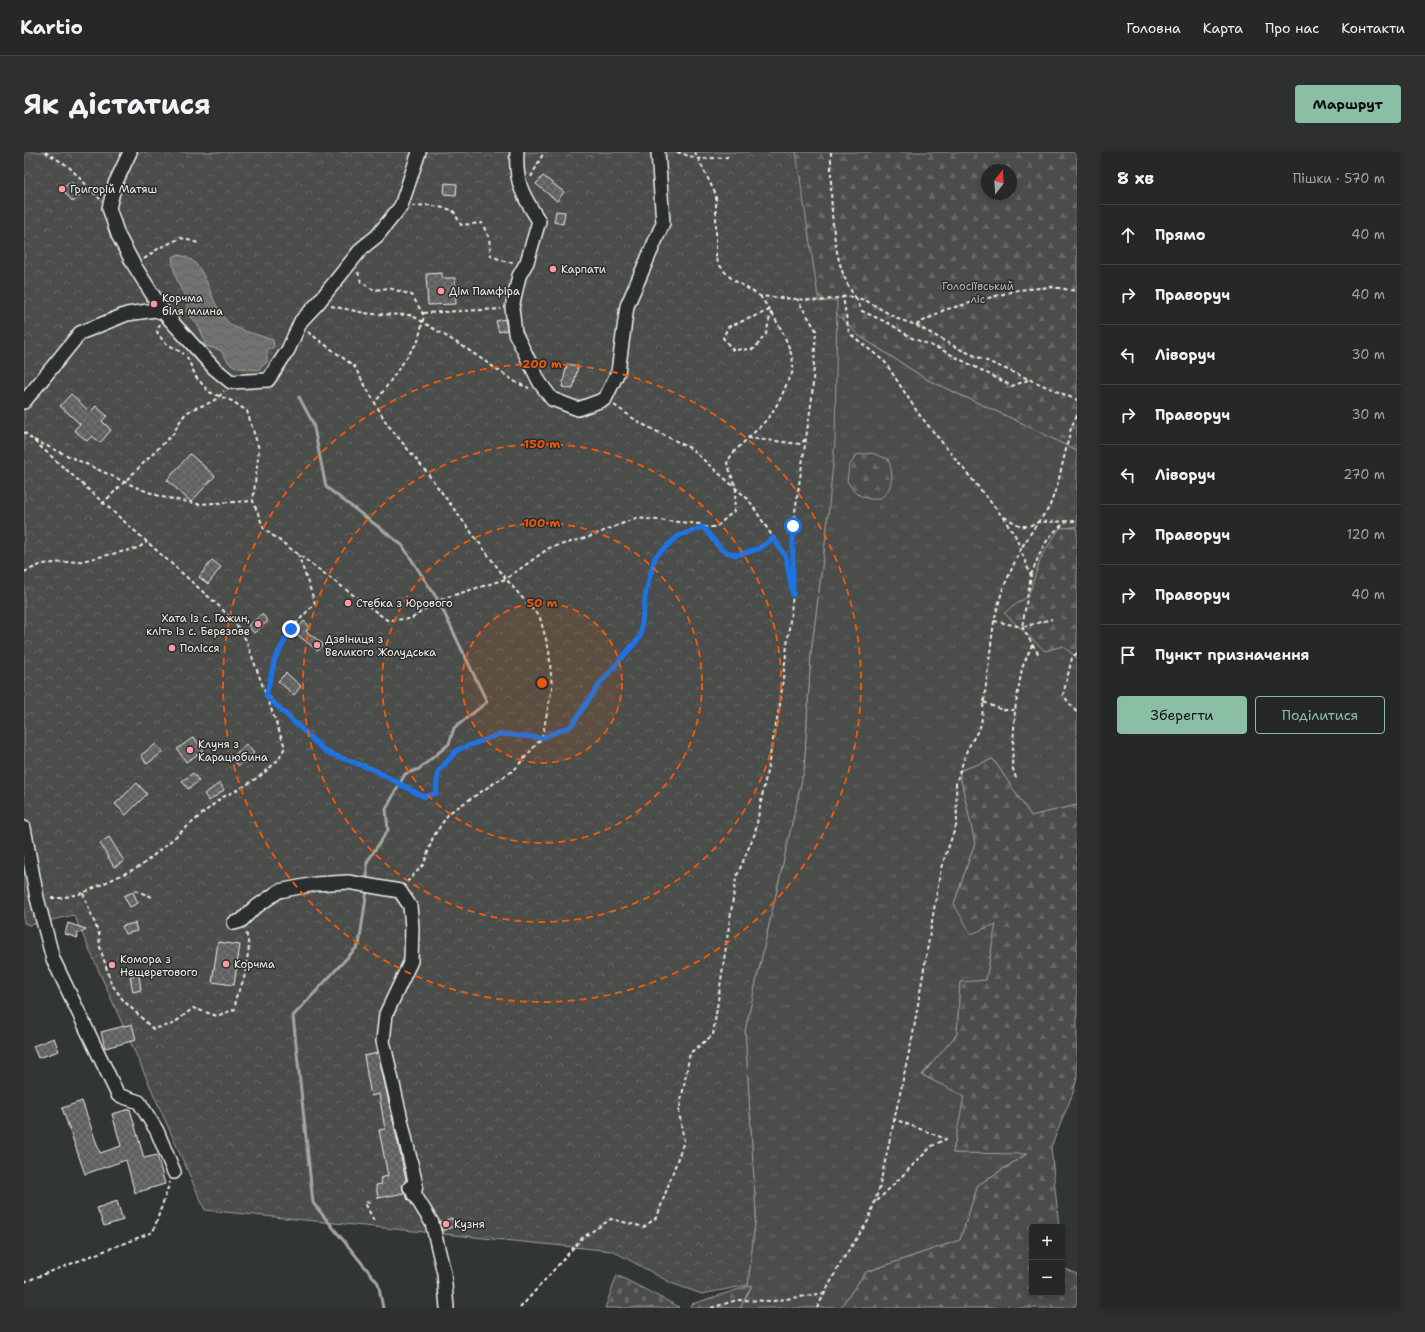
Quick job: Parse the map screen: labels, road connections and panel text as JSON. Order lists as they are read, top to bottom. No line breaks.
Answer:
{"parks":["Голосіївський ліс"],"places":["Григорій Матяш","Карпати","Дім Памфіра","Корчма біля млина","Стебка з Юрового","Хата із с. Гажин, кліть із с. Березове","Дзвіниця з Великого Жолудська","Полісся","Клуня з Карацюбина","Корчма","Комора з Нещеретового","Кузня"],"north":"top","page":{"header":"Kartio","nav":["Головна","Карта","Про нас","Контакти"],"title":"Як дістатися","buttons":["Маршрут",["Зберегти","Поділитися"]],"heading":["8 хв","Пішки · 570 m"],"list":[["Прямо","40 m"],["Праворуч","40 m"],["Ліворуч","30 m"],["Праворуч","30 m"],["Ліворуч","270 m"],["Праворуч","120 m"],["Праворуч","40 m"],"Пункт призначення"],"map_buttons":["+","−"]},"rings":["200 m","150 m","100 m","50 m"]}
